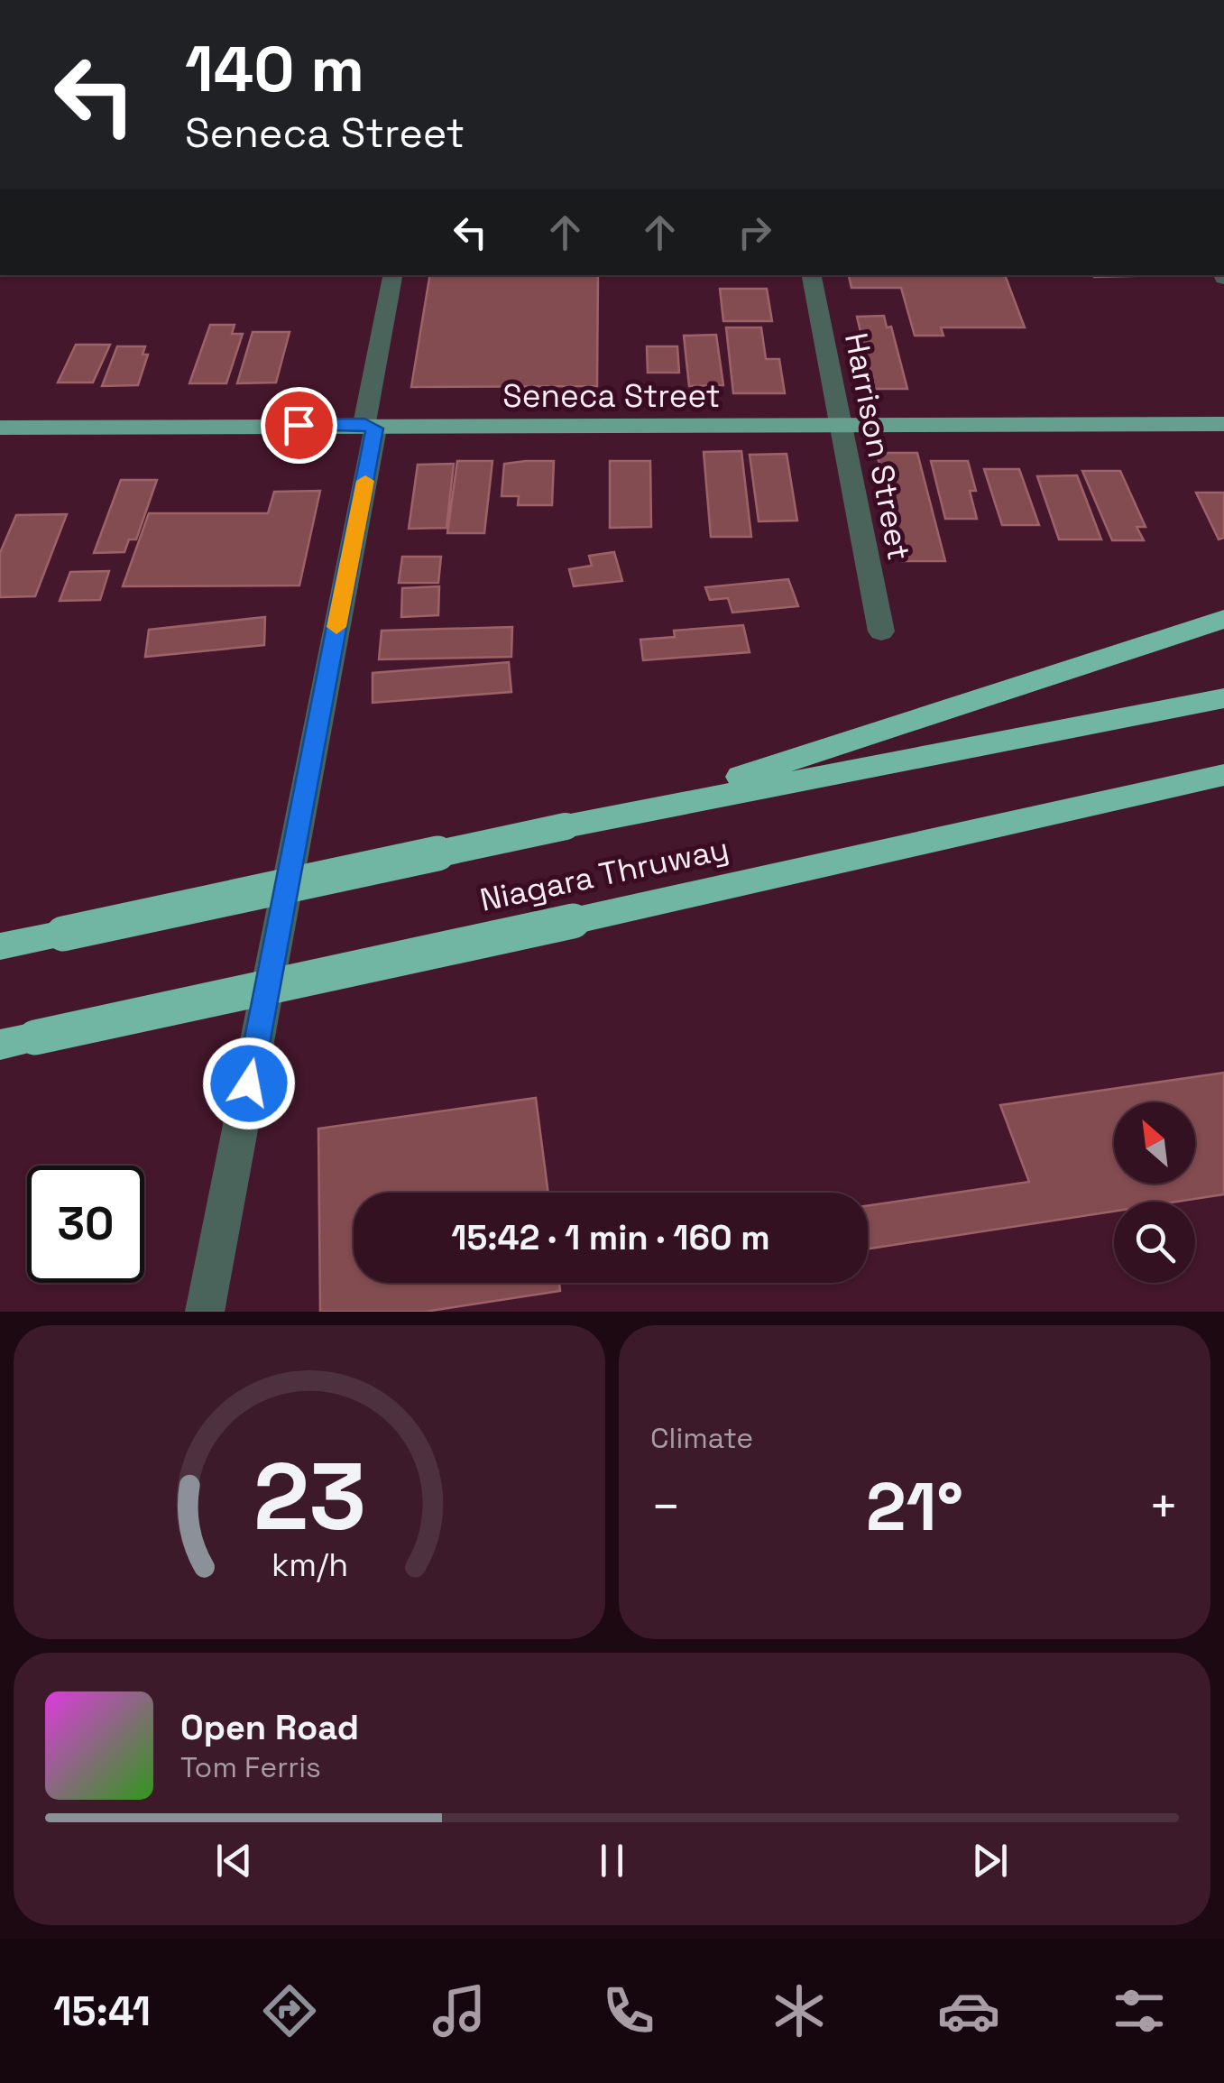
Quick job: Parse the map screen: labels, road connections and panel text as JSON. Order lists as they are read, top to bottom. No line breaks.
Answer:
{"streets":{"highway":["Niagara Thruway"],"main road":["Seneca Street"],"street":["Harrison Street"]},"crossings":[["Seneca Street","Harrison Street"]],"north":"top left","page":{"turn":["140 m","Seneca Street"],"limit":"30","trip":"15:42 · 1 min · 160 m","tile":"Climate","heat":["−","21°","+"],"song":["Open Road","Tom Ferris"],"tabs":"15:41","gauge":["23","km/h"]}}
